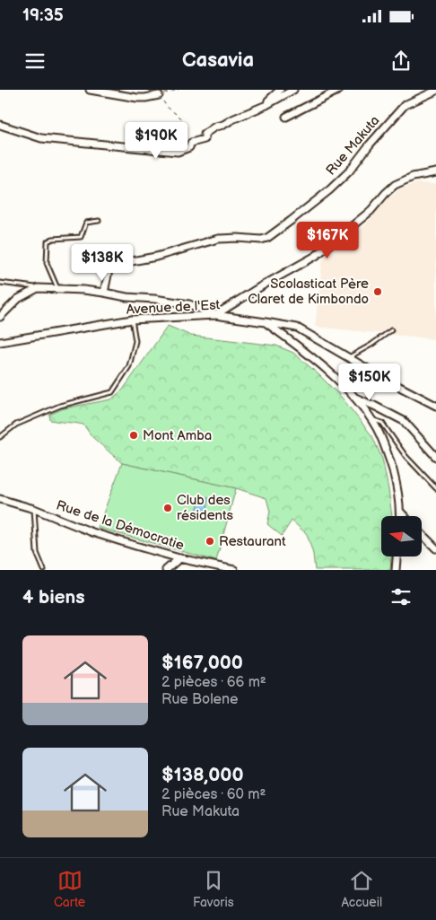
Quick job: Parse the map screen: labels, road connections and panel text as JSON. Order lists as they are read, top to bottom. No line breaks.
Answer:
{"streets":{"street":["Rue Makuta","Avenue de l'Est","Rue de la Démocratie"]},"places":["Scolasticat Père Claret de Kimbondo","Mont Amba","Club des résidents","Restaurant"],"north":"left","page":{"status":"19:35","header":"Casavia","price":["$190K","$167K","$138K","$150K"],"heading":"4 biens","list":[{"name":"$167,000","note":"2 pièces · 66 m² · Rue Bolene"},{"name":"$138,000","note":"2 pièces · 60 m² · Rue Makuta"}],"tabs":["Carte","Favoris","Accueil"]}}
